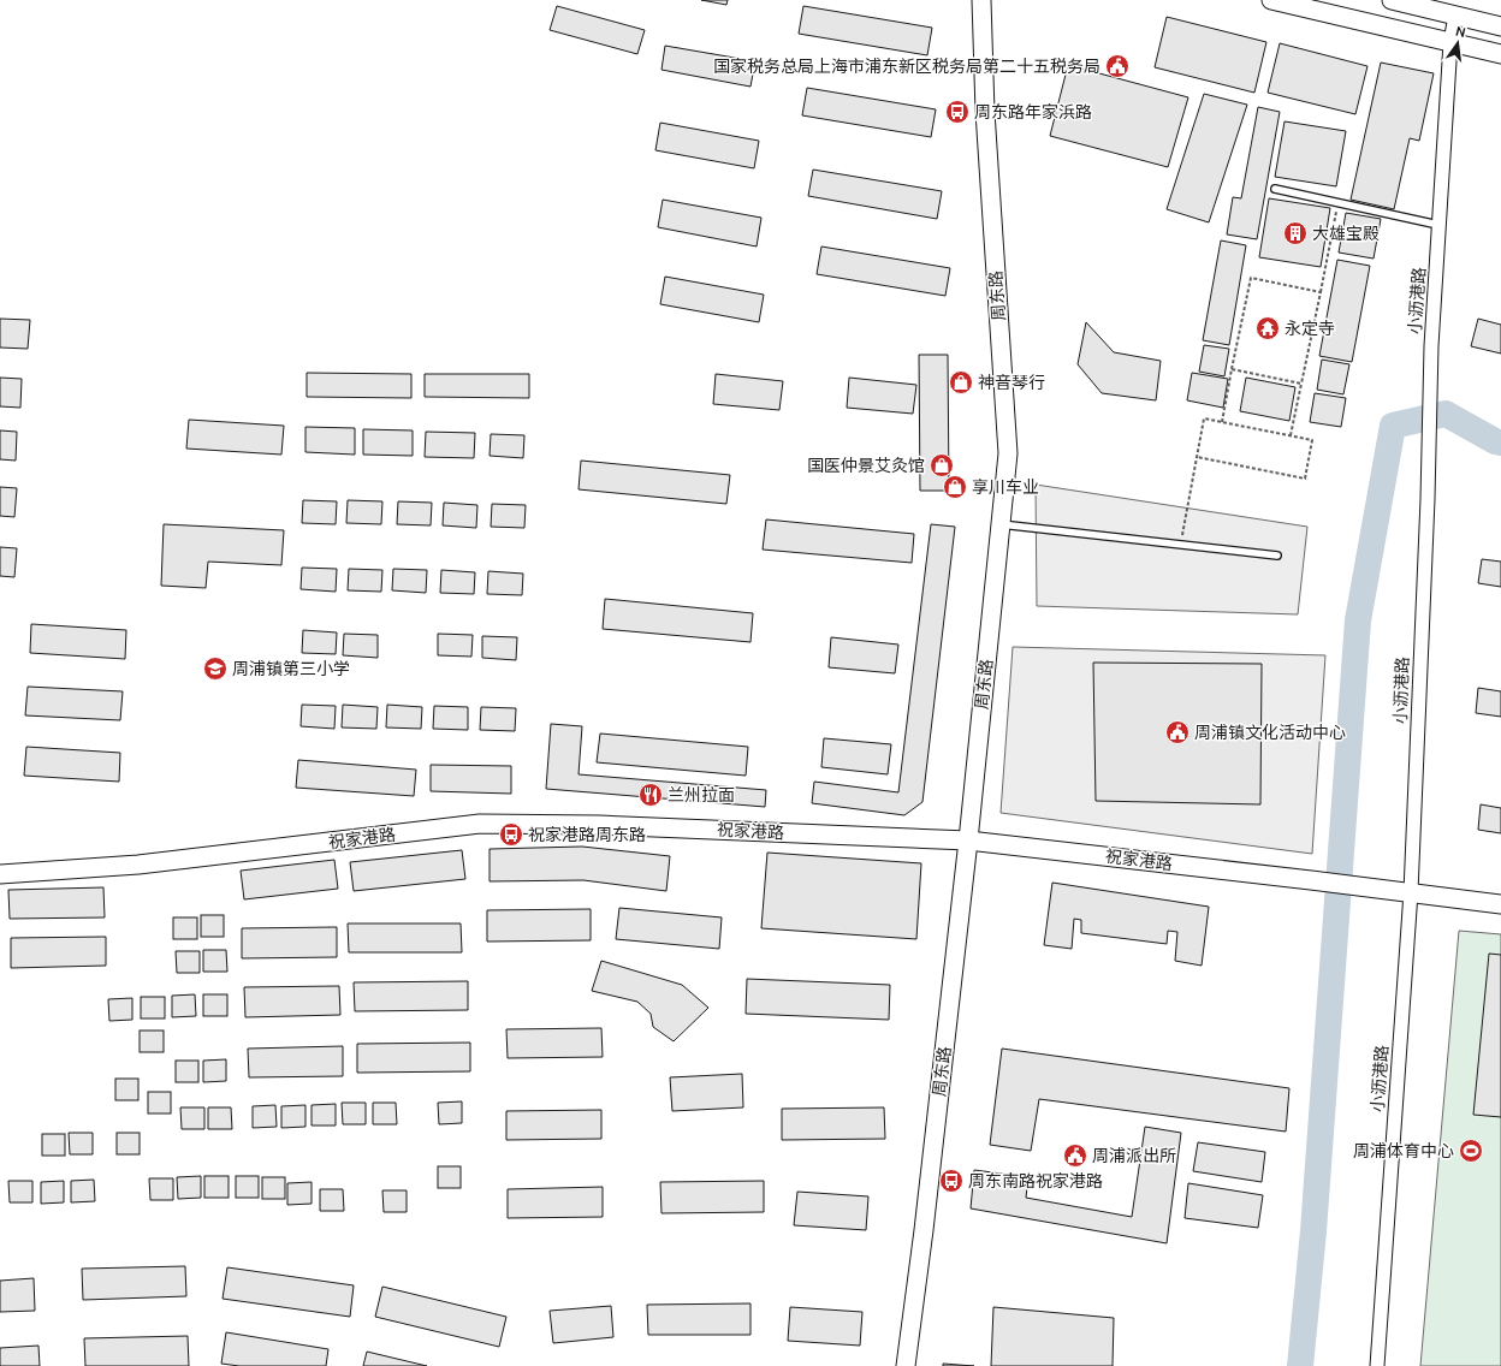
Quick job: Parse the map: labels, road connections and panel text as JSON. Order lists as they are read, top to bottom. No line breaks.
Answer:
{"streets":{"street":["周东路","小沥港路","祝家港路"]},"crossings":[["周东路","祝家港路"],["小沥港路","祝家港路"]],"places":{"public building":["国家税务总局上海市浦东新区税务局第二十五税务局","周浦镇文化活动中心","周浦派出所"],"bus stop":["周东路年家浜路","祝家港路周东路","周东南路祝家港路"],"building":["大雄宝殿"],"temple":["永定寺"],"shop":["神音琴行","国医仲景艾灸馆","享川车业"],"school or university":["周浦镇第三小学"],"restaurant":["兰州拉面"],"sports":["周浦体育中心"]},"north":"top"}
